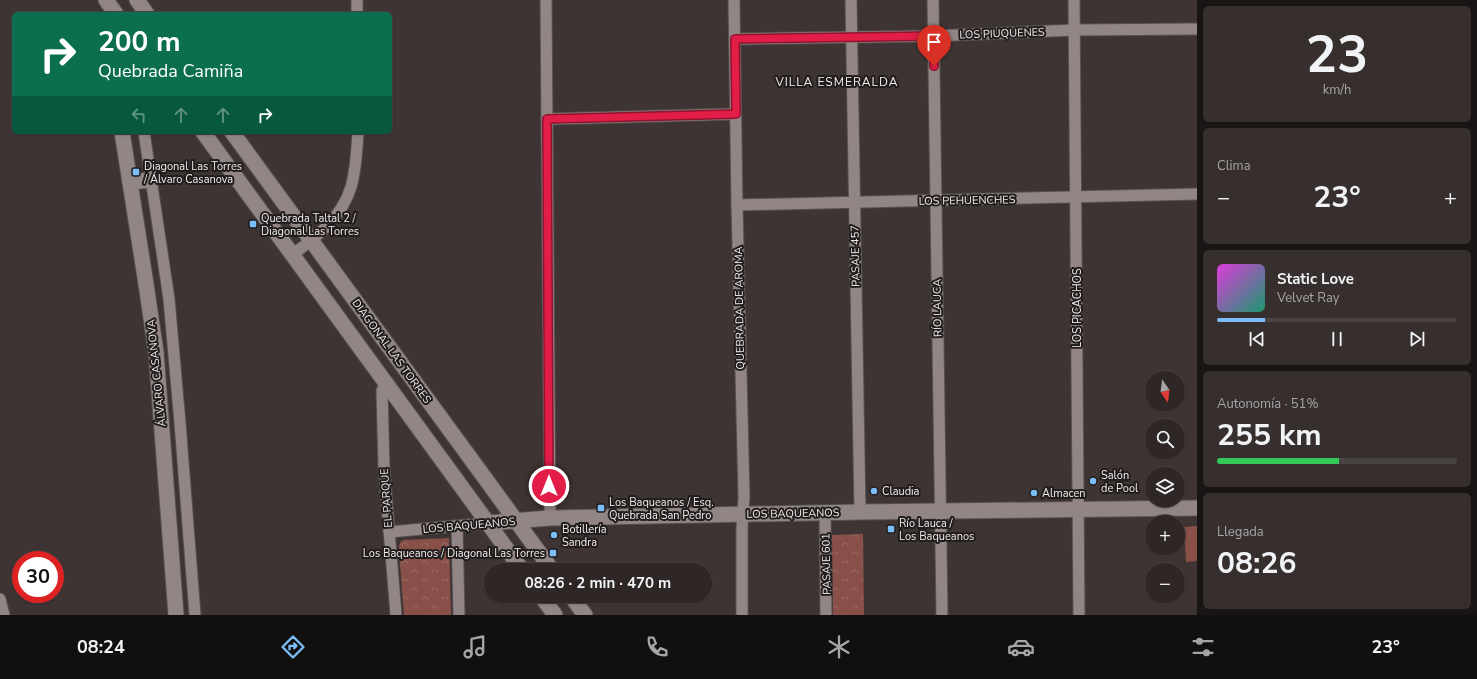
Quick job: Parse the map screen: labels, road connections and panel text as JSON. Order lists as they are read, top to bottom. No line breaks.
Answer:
{"streets":{"main road":["DIAGONAL LAS TORRES","ÁLVARO CASANOVA","LOS BAQUEANOS"],"street":["LOS PIUQUENES","LOS PEHUENCHES","PASAJE 457","QUEBRADA DE AROMA","RÍO LAUCA","LOS PICACHOS","EL PARQUE","PASAJE 601"]},"crossings":[["LOS PIUQUENES","PASAJE 457"],["LOS PIUQUENES","QUEBRADA DE AROMA"],["LOS PIUQUENES","RÍO LAUCA"],["LOS PIUQUENES","LOS PICACHOS"],["LOS PEHUENCHES","PASAJE 457"],["LOS PEHUENCHES","QUEBRADA DE AROMA"],["LOS PEHUENCHES","RÍO LAUCA"],["LOS PEHUENCHES","LOS PICACHOS"],["PASAJE 457","LOS BAQUEANOS"],["QUEBRADA DE AROMA","LOS BAQUEANOS"],["RÍO LAUCA","LOS BAQUEANOS"],["LOS PICACHOS","LOS BAQUEANOS"],["DIAGONAL LAS TORRES","EL PARQUE"],["DIAGONAL LAS TORRES","LOS BAQUEANOS"],["EL PARQUE","LOS BAQUEANOS"],["LOS BAQUEANOS","PASAJE 601"]],"districts":["VILLA ESMERALDA"],"places":{"transit":["Diagonal Las Torres / Álvaro Casanova","Quebrada Taltal 2 / Diagonal Las Torres","Los Baqueanos / Esq. Quebrada San Pedro","Río Lauca / Los Baqueanos","Los Baqueanos / Diagonal Las Torres"],"other":["Salón de Pool","Claudia","Almacen","Botillería Sandra"]},"north":"bottom","page":{"tile":[["23","km/h"],"Clima",["Autonomía · 51%","255 km"],["Llegada","08:26"]],"turn":["200 m","Quebrada Camiña"],"heat":["−","23°","+"],"song":["Static Love","Velvet Ray"],"map_buttons":["+","−"],"limit":"30","trip":"08:26 · 2 min · 470 m","tabs":["08:24","23°"]}}
